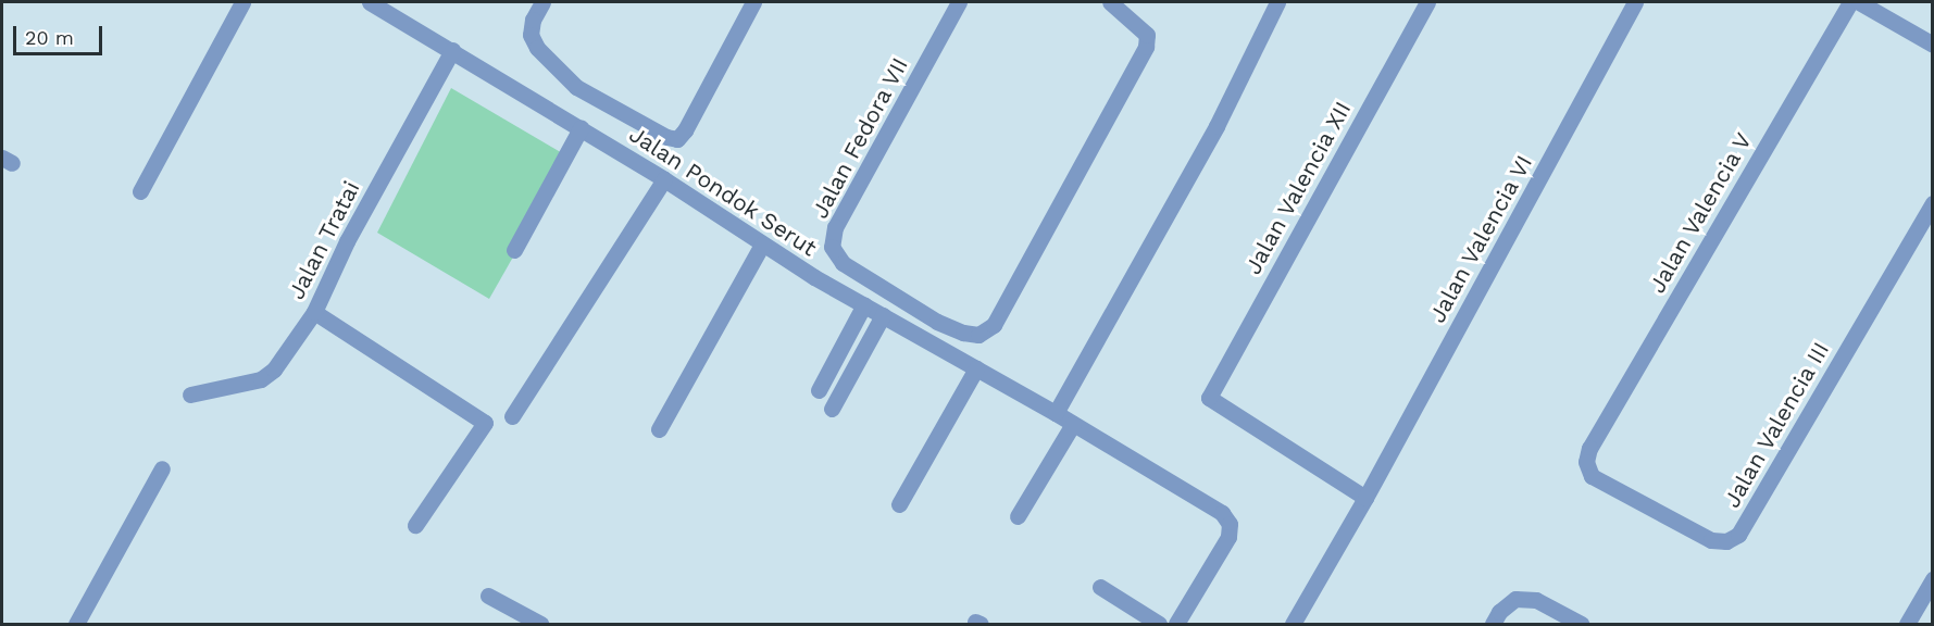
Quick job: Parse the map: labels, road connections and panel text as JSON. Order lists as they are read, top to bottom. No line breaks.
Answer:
{"streets":{"street":["Jalan Fedora VII","Jalan Valencia XII","Jalan Pondok Serut","Jalan Valencia V","Jalan Valencia VI","Jalan Tratai","Jalan Valencia III"]},"crossings":[["Jalan Valencia XII","Jalan Valencia VI"],["Jalan Pondok Serut","Jalan Tratai"],["Jalan Valencia V","Jalan Valencia III"]],"scale_bar":"20 m"}
